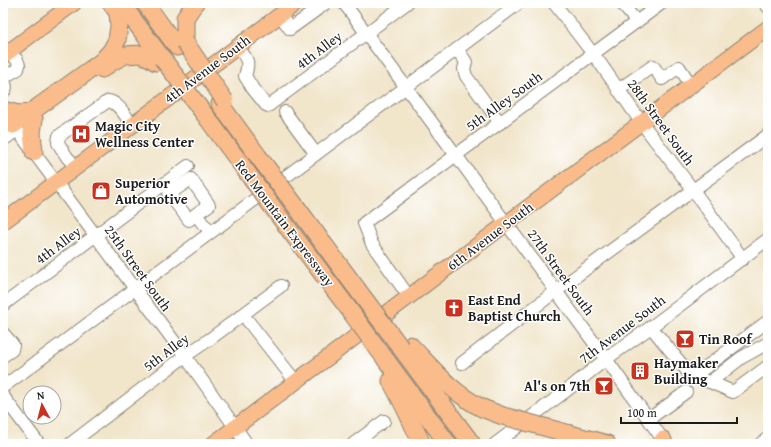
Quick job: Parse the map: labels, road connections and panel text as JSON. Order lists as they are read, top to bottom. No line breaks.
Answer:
{"streets":{"highway":["Red Mountain Expressway"],"main road":["4th Avenue South","6th Avenue South"],"street":["4th Alley","5th Alley South","28th Street South","25th Street South","27th Street South","7th Avenue South","5th Alley"]},"crossings":[["4th Alley","4th Avenue South"],["4th Alley","25th Street South"],["4th Alley","27th Street South"],["4th Avenue South","25th Street South"],["5th Alley South","28th Street South"],["5th Alley South","6th Avenue South"],["5th Alley South","27th Street South"],["28th Street South","6th Avenue South"],["28th Street South","7th Avenue South"],["6th Avenue South","25th Street South"],["6th Avenue South","27th Street South"],["25th Street South","5th Alley"],["27th Street South","7th Avenue South"]],"places":{"hospital":["Magic City Wellness Center"],"shop":["Superior Automotive"],"church":["East End Baptist Church"],"bar":["Tin Roof","Al's on 7th"],"building":["Haymaker Building"]},"scale_bar":"100 m","north":"top"}
